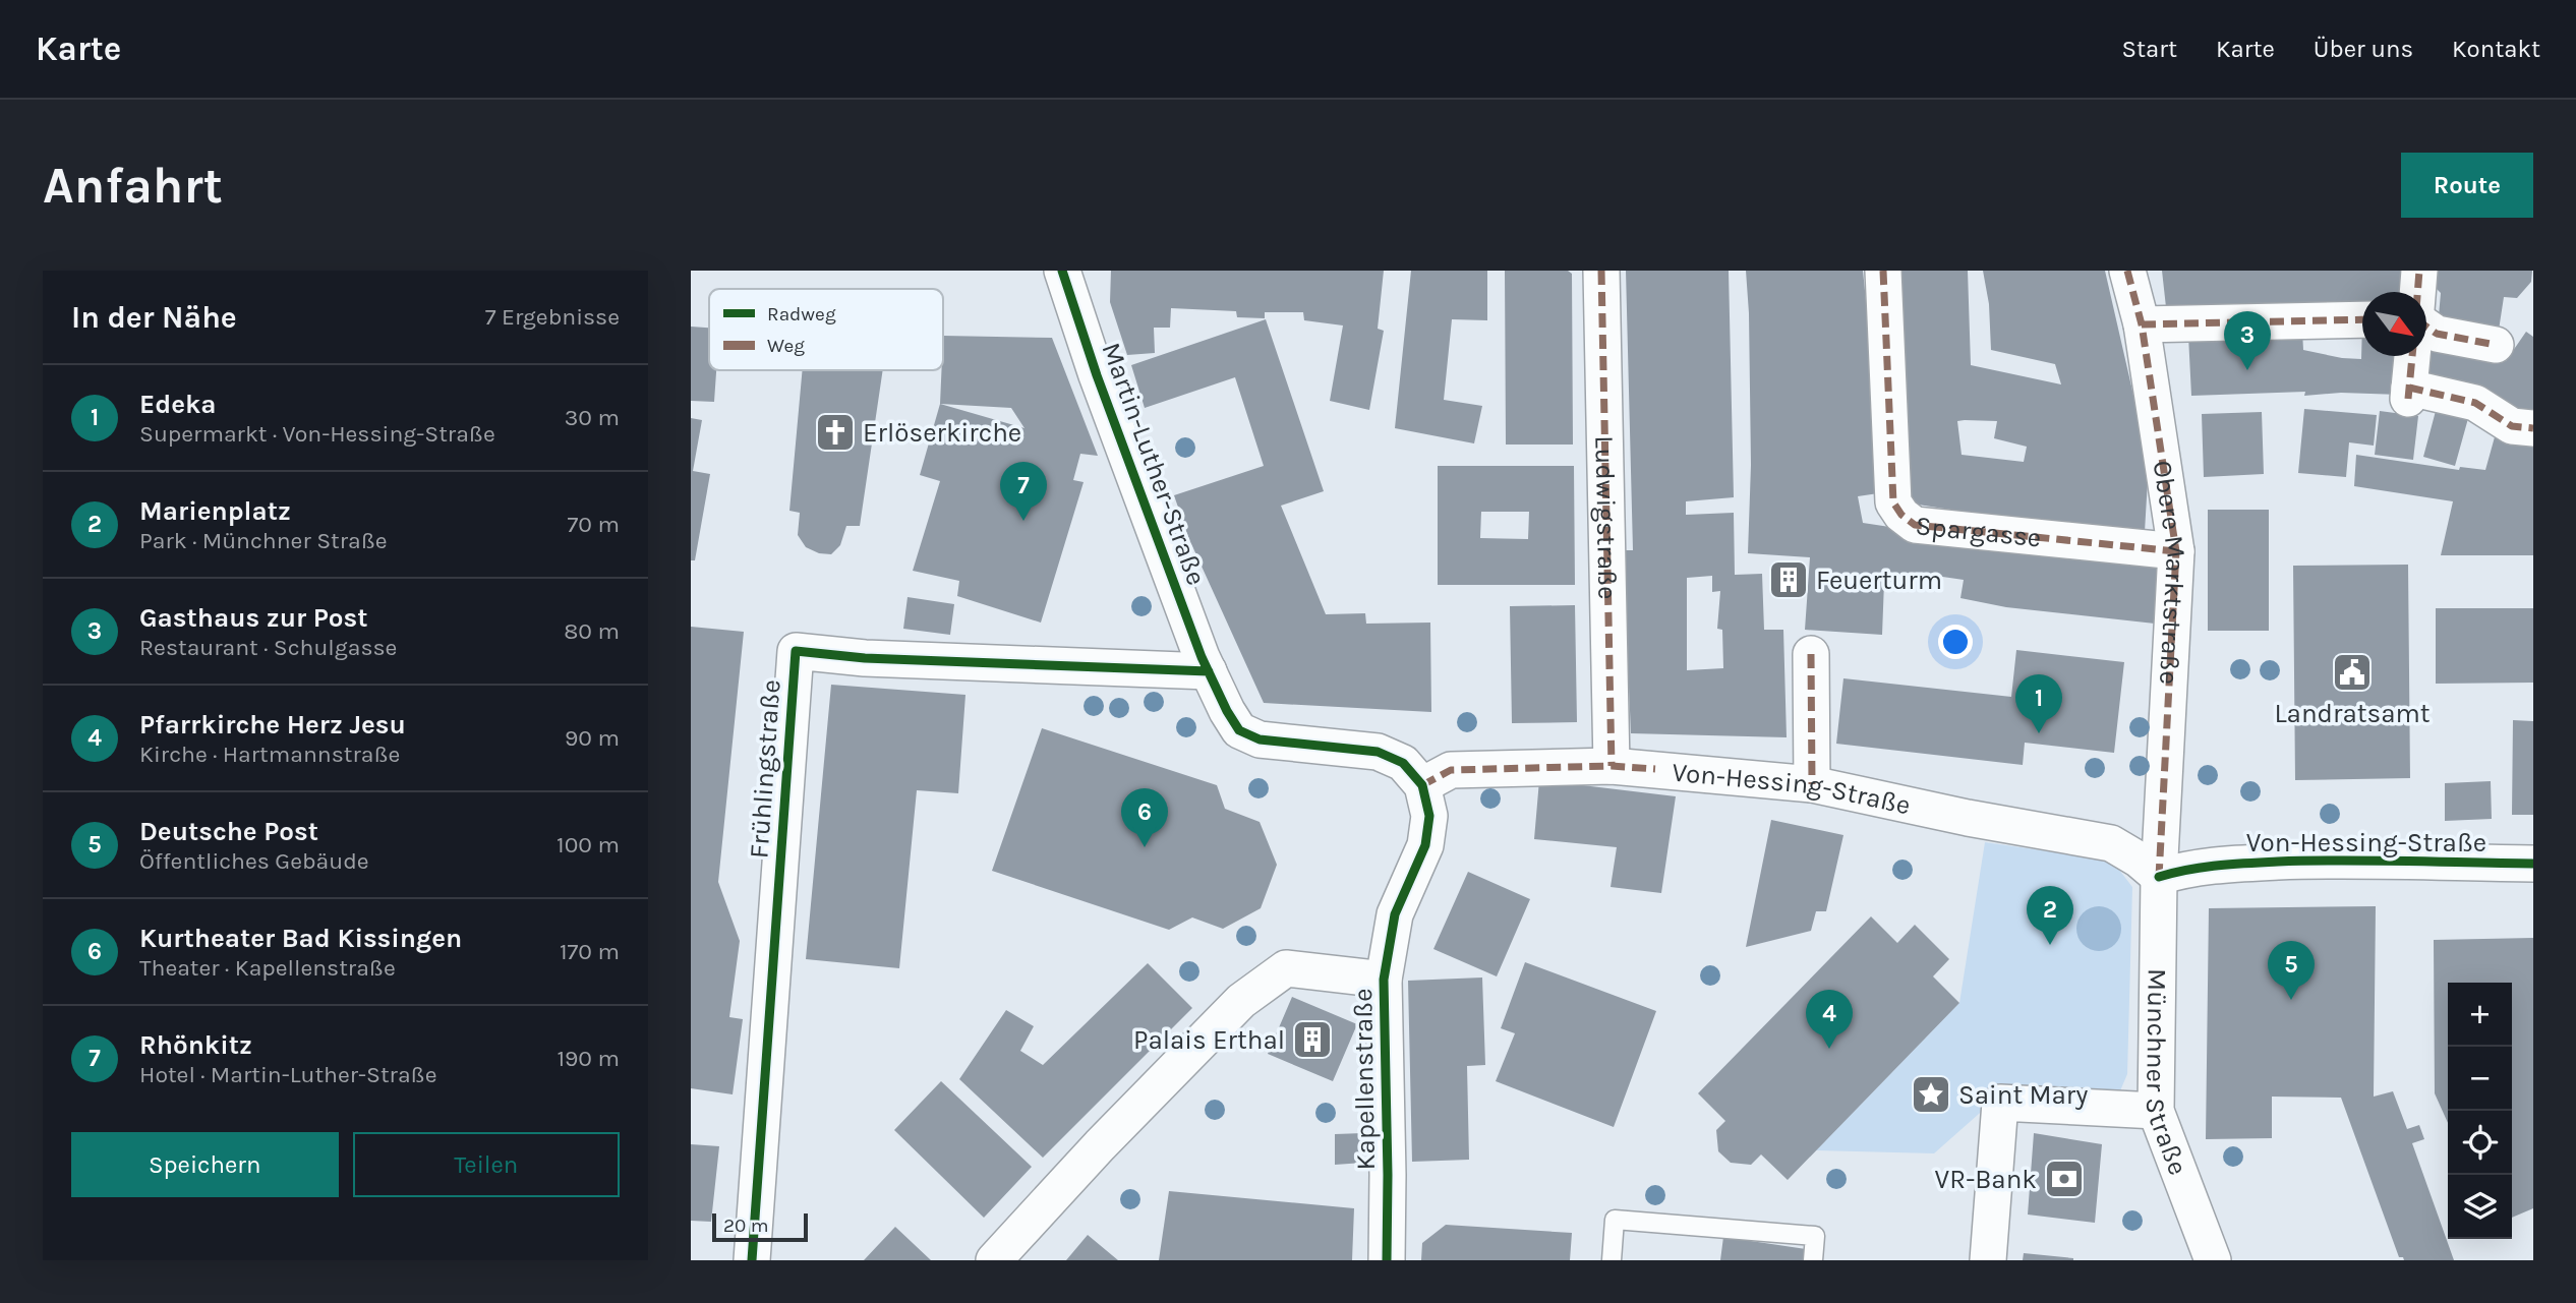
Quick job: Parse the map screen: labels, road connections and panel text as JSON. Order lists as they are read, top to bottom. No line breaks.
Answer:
{"streets":{"street":["Martin-Luther-Straße","Ludwigstraße","Spargasse","Obere Marktstraße","Frühlingstraße","Von-Hessing-Straße","Münchner Straße","Kapellenstraße"]},"crossings":[["Martin-Luther-Straße","Frühlingstraße"],["Ludwigstraße","Von-Hessing-Straße"],["Spargasse","Obere Marktstraße"],["Obere Marktstraße","Von-Hessing-Straße"],["Obere Marktstraße","Münchner Straße"],["Von-Hessing-Straße","Münchner Straße"],["Von-Hessing-Straße","Kapellenstraße"]],"places":{"church":["Erlöserkirche"],"building":["Feuerturm","Palais Erthal"],"public building":["Landratsamt"],"place":["Saint Mary"],"bank":["VR-Bank"]},"legend":["Radweg","Weg"],"scale_bar":"20 m","north":"bottom right","page":{"header":"Karte","nav":["Start","Karte","Über uns","Kontakt"],"buttons":["Route",["Speichern","Teilen"]],"title":"Anfahrt","heading":["In der Nähe","7 Ergebnisse"],"pins":["3","7","1","6","2","5","4"],"list":[{"mark":"1","name":"Edeka","note":"Supermarkt · Von-Hessing-Straße","value":"30 m"},{"mark":"2","name":"Marienplatz","note":"Park · Münchner Straße","value":"70 m"},{"mark":"3","name":"Gasthaus zur Post","note":"Restaurant · Schulgasse","value":"80 m"},{"mark":"4","name":"Pfarrkirche Herz Jesu","note":"Kirche · Hartmannstraße","value":"90 m"},{"mark":"5","name":"Deutsche Post","note":"Öffentliches Gebäude","value":"100 m"},{"mark":"6","name":"Kurtheater Bad Kissingen","note":"Theater · Kapellenstraße","value":"170 m"},{"mark":"7","name":"Rhönkitz","note":"Hotel · Martin-Luther-Straße","value":"190 m"}],"map_buttons":["+","−"],"scale":"20 m"}}
